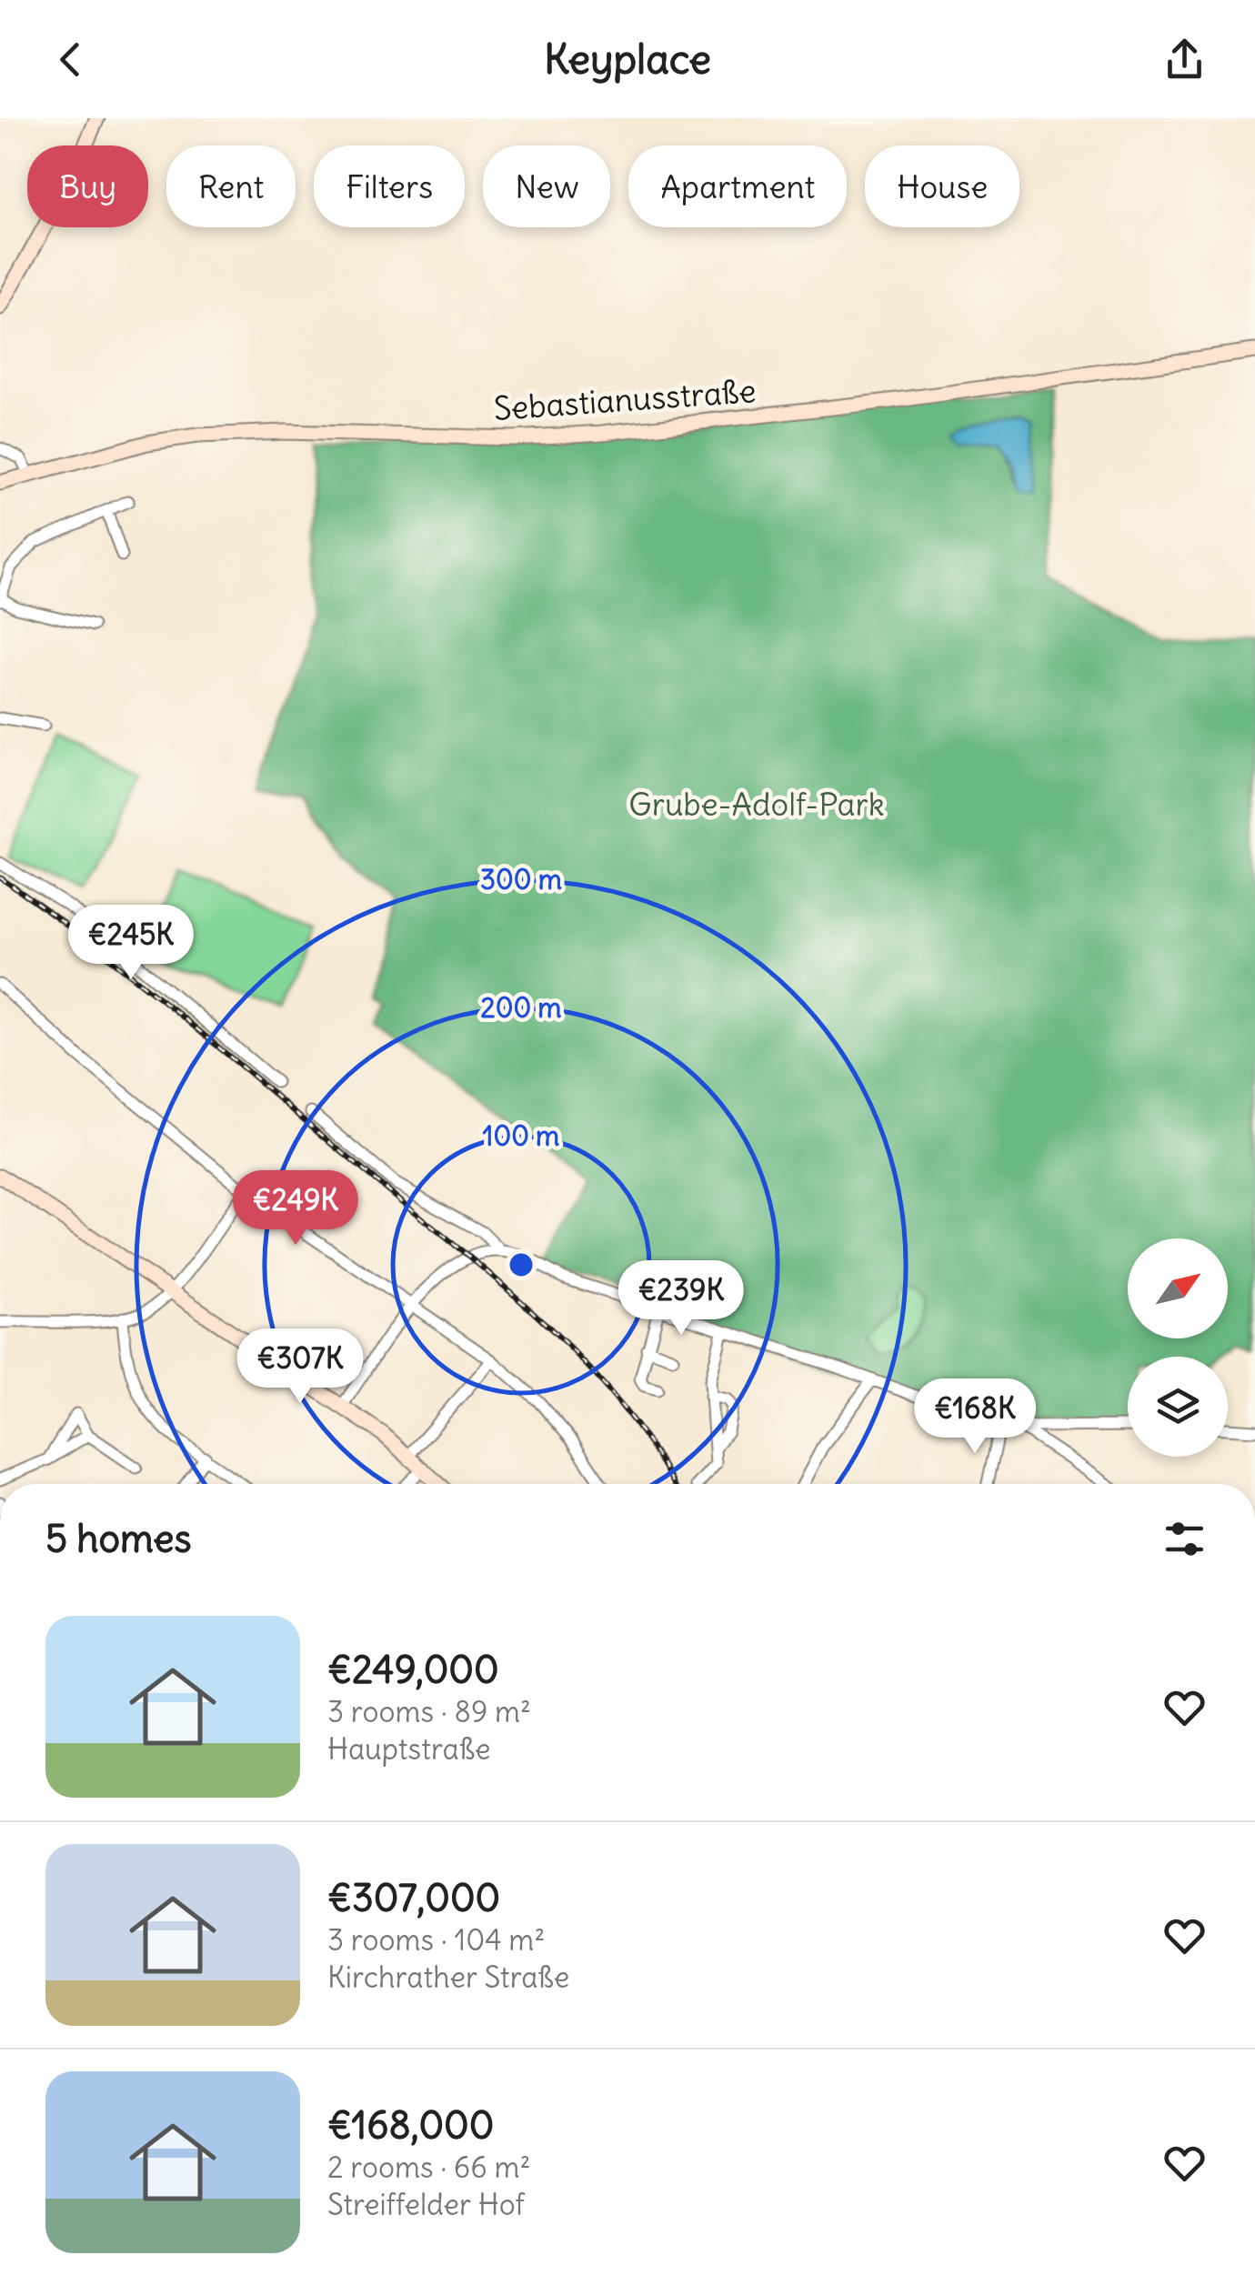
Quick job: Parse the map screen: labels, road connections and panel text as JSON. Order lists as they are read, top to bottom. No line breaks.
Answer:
{"streets":{"street":["Sebastianusstraße"]},"parks":["Grube-Adolf-Park"],"north":"top right","page":{"header":"Keyplace","chip":["Buy","Rent","Filters","New","Apartment","House"],"price":["€245K","€249K","€239K","€307K","€168K"],"heading":"5 homes","list":[{"name":"€249,000","note":"3 rooms · 89 m² · Hauptstraße"},{"name":"€307,000","note":"3 rooms · 104 m² · Kirchrather Straße"},{"name":"€168,000","note":"2 rooms · 66 m² · Streiffelder Hof"}]},"rings":["300 m","200 m","100 m"]}
